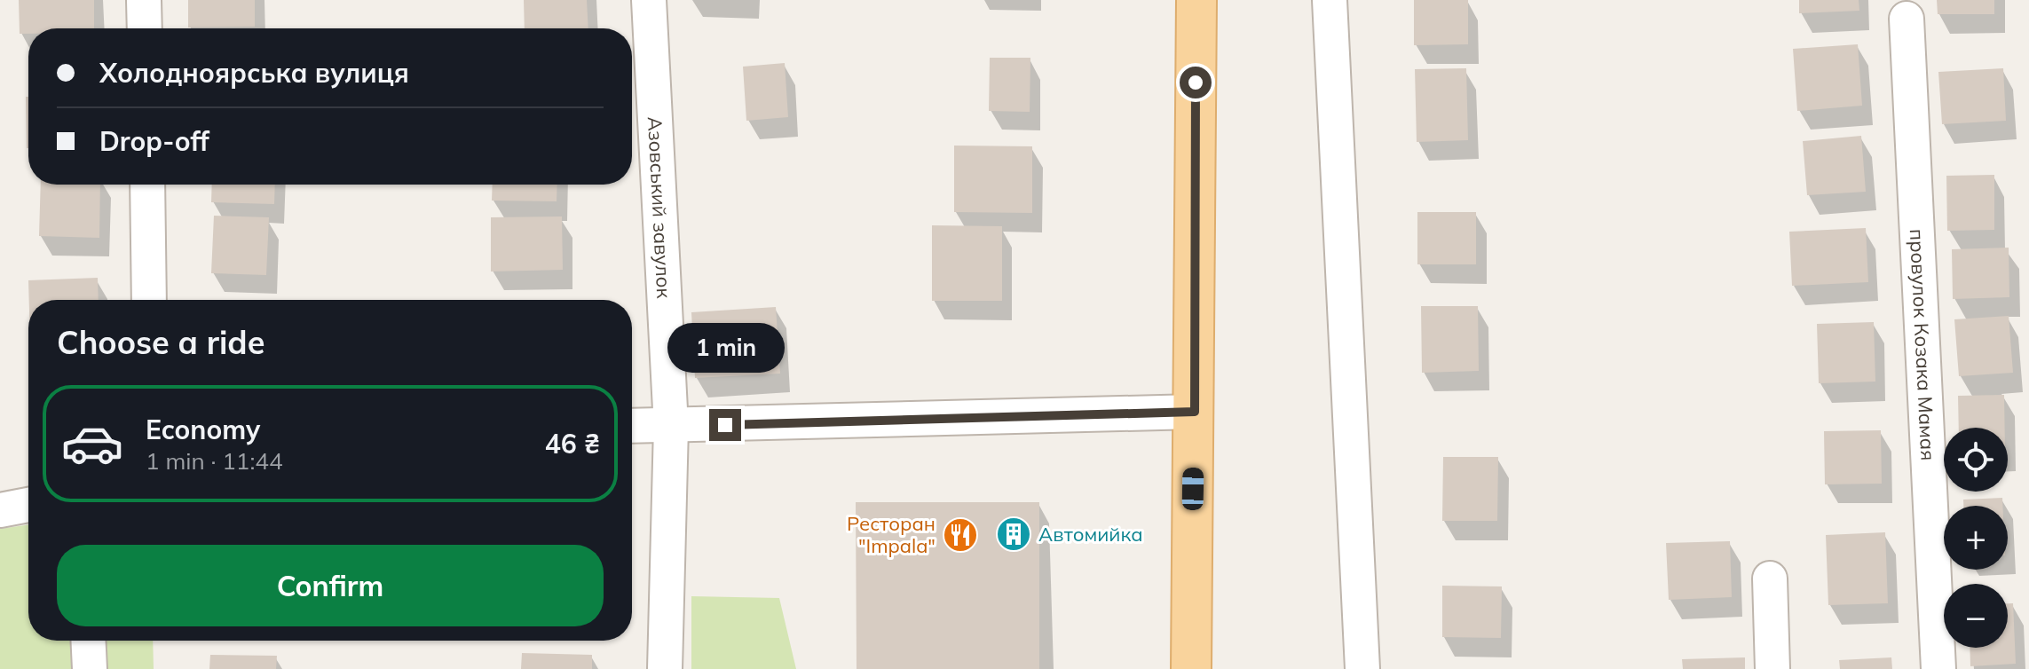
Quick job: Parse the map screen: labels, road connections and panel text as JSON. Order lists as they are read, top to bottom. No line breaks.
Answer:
{"streets":{"street":["Азовський завулок","провулок Козака Мамая"]},"places":{"building":["Автомийка"],"restaurant":["Ресторан \"Impala\""]},"page":{"banner":["Холодноярська вулиця","Drop-off"],"heading":"Choose a ride","bubble":"1 min","list":[{"name":"Economy","note":"1 min · 11:44","value":"46 ₴"}],"map_buttons":["+","−"],"buttons":"Confirm"}}
